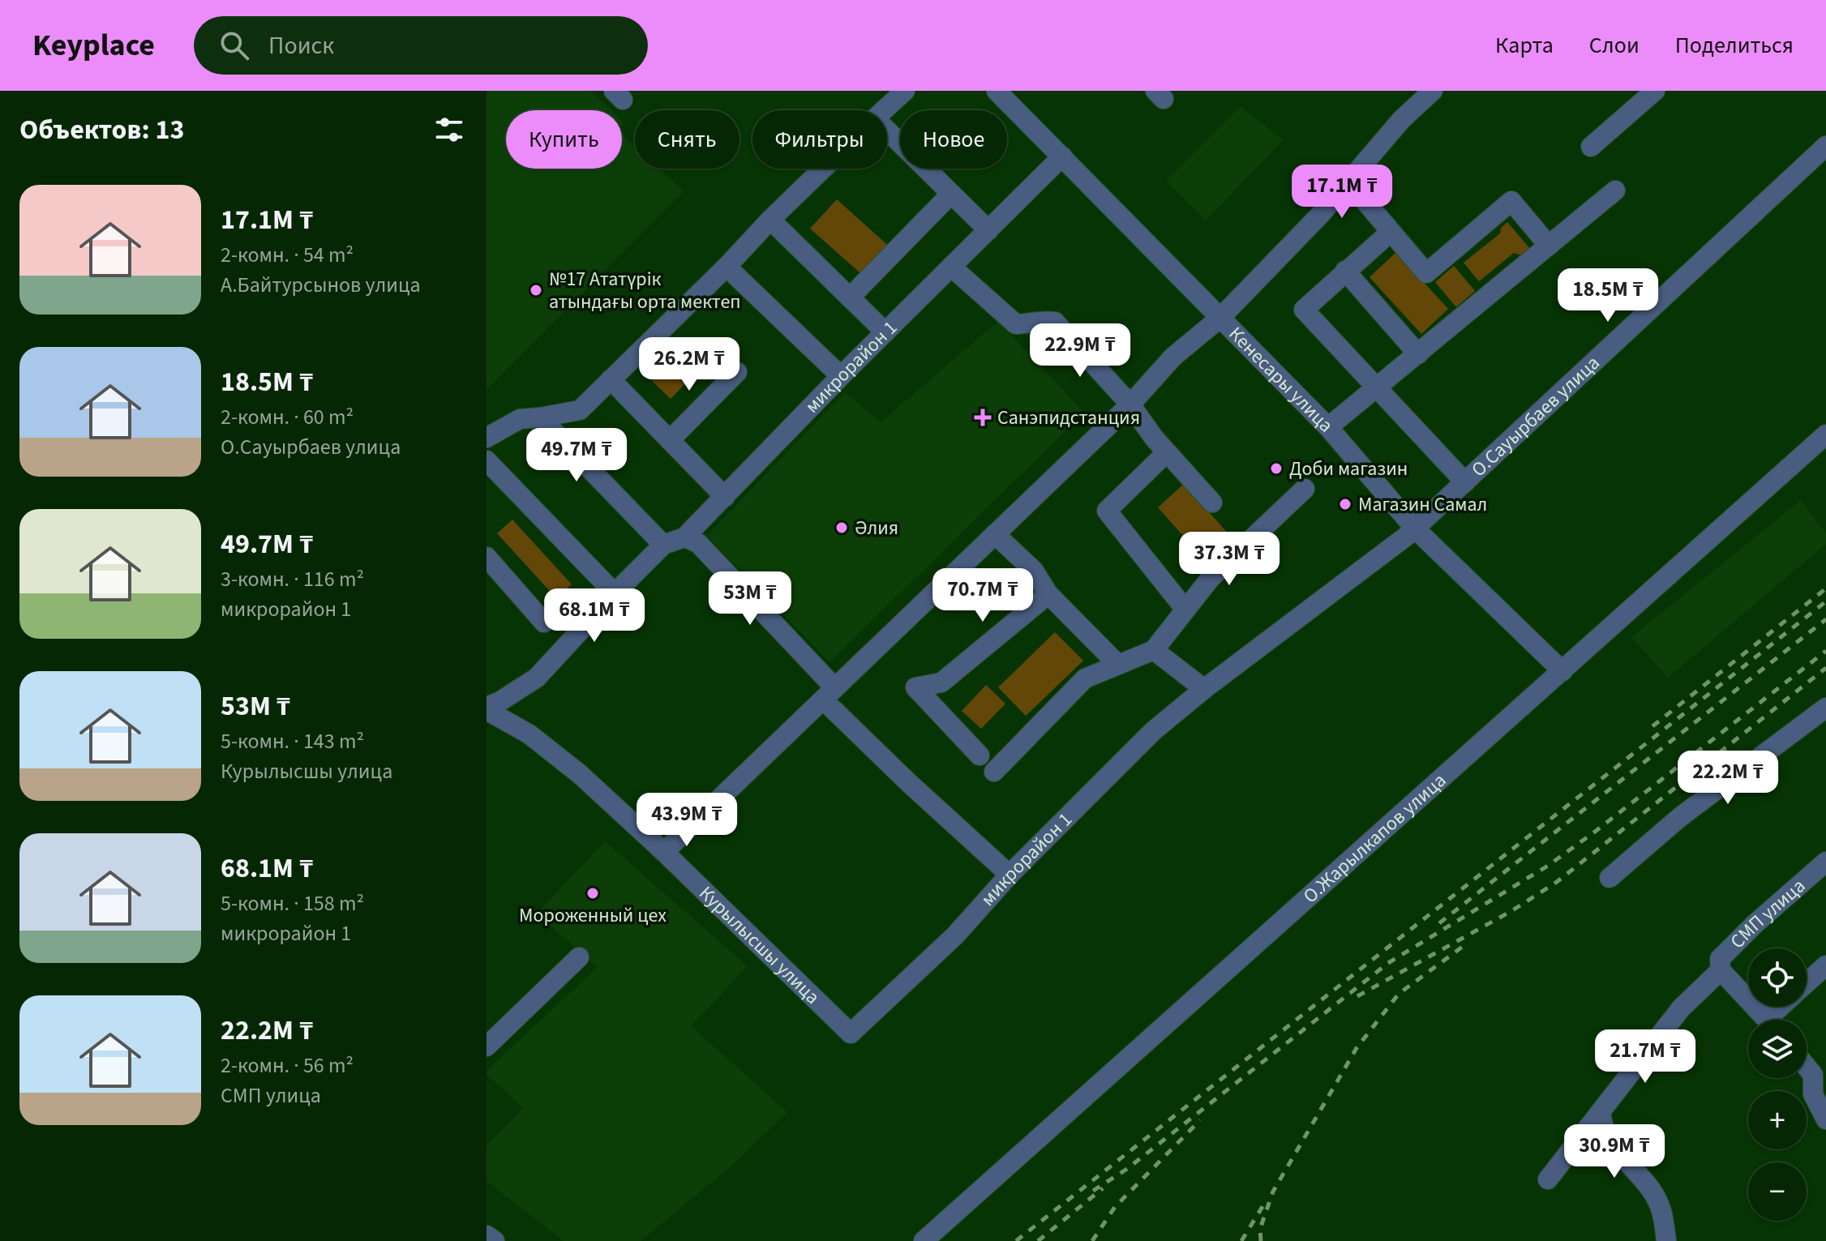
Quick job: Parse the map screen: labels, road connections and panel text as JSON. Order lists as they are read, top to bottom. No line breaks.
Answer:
{"streets":{"street":["микрорайон 1","Кенесары улица","О.Сауырбаев улица","О.Жарылкапов улица","СМП улица","Курылысшы улица"]},"crossings":[["микрорайон 1","Кенесары улица"],["микрорайон 1","О.Сауырбаев улица"],["микрорайон 1","Курылысшы улица"],["Кенесары улица","О.Сауырбаев улица"],["Кенесары улица","О.Жарылкапов улица"]],"places":{"other":["№17 Ататүрік атындағы орта мектеп","Доби магазин","Магазин Самал","Әлия","Мороженный цех"],"health":["Санэпидстанция"]},"page":{"header":"Keyplace","search":"Поиск","nav":["Карта","Слои","Поделиться"],"heading":"Объектов: 13","chip":["Купить","Снять","Фильтры","Новое"],"price":["17.1M ₸","18.5M ₸","22.9M ₸","26.2M ₸","49.7M ₸","37.3M ₸","70.7M ₸","53M ₸","68.1M ₸","22.2M ₸","43.9M ₸","21.7M ₸","30.9M ₸"],"list":[{"name":"17.1M ₸","note":"2-комн. · 54 m² · А.Байтурсынов улица"},{"name":"18.5M ₸","note":"2-комн. · 60 m² · О.Сауырбаев улица"},{"name":"49.7M ₸","note":"3-комн. · 116 m² · микрорайон 1"},{"name":"53M ₸","note":"5-комн. · 143 m² · Курылысшы улица"},{"name":"68.1M ₸","note":"5-комн. · 158 m² · микрорайон 1"},{"name":"22.2M ₸","note":"2-комн. · 56 m² · СМП улица"}],"map_buttons":["+","−"]}}
